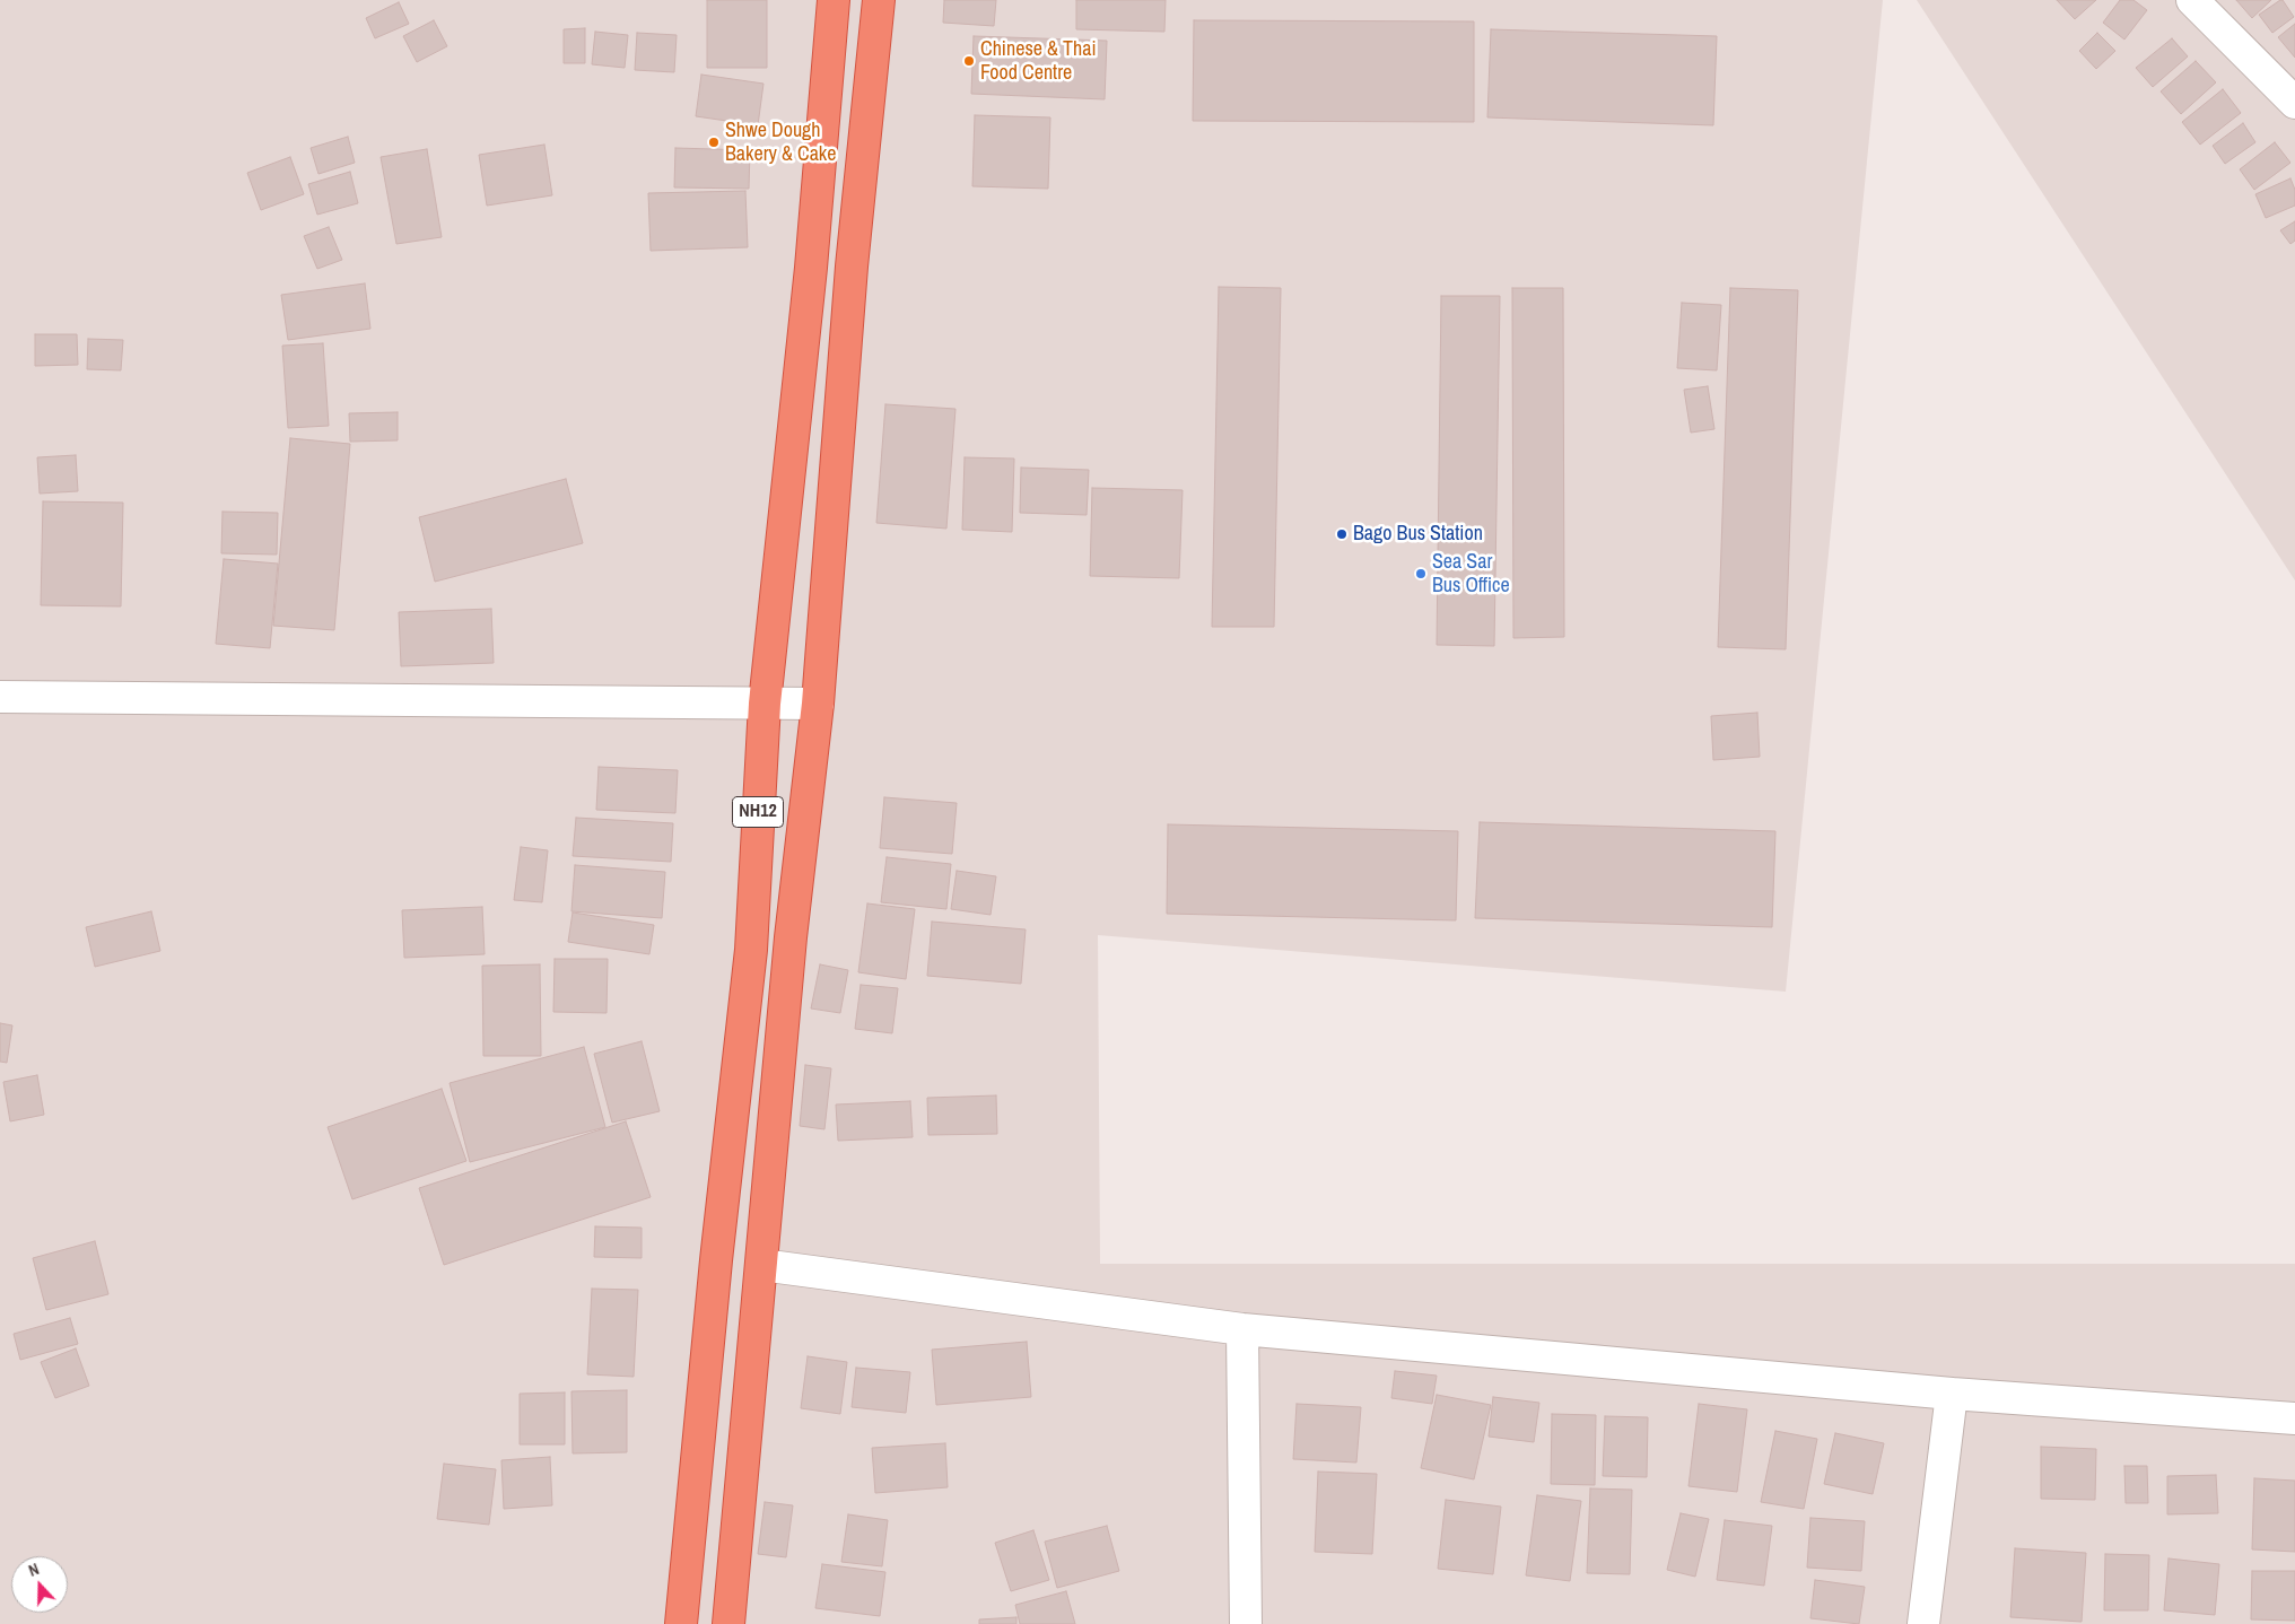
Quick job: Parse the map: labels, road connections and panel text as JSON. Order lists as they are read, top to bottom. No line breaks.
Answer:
{"streets":{"highway":["NH12"]},"places":["Chinese & Thai Food Centre","Shwe Dough Bakery & Cake","Bago Bus Station","Sea Sar Bus Office"],"north":"top"}
